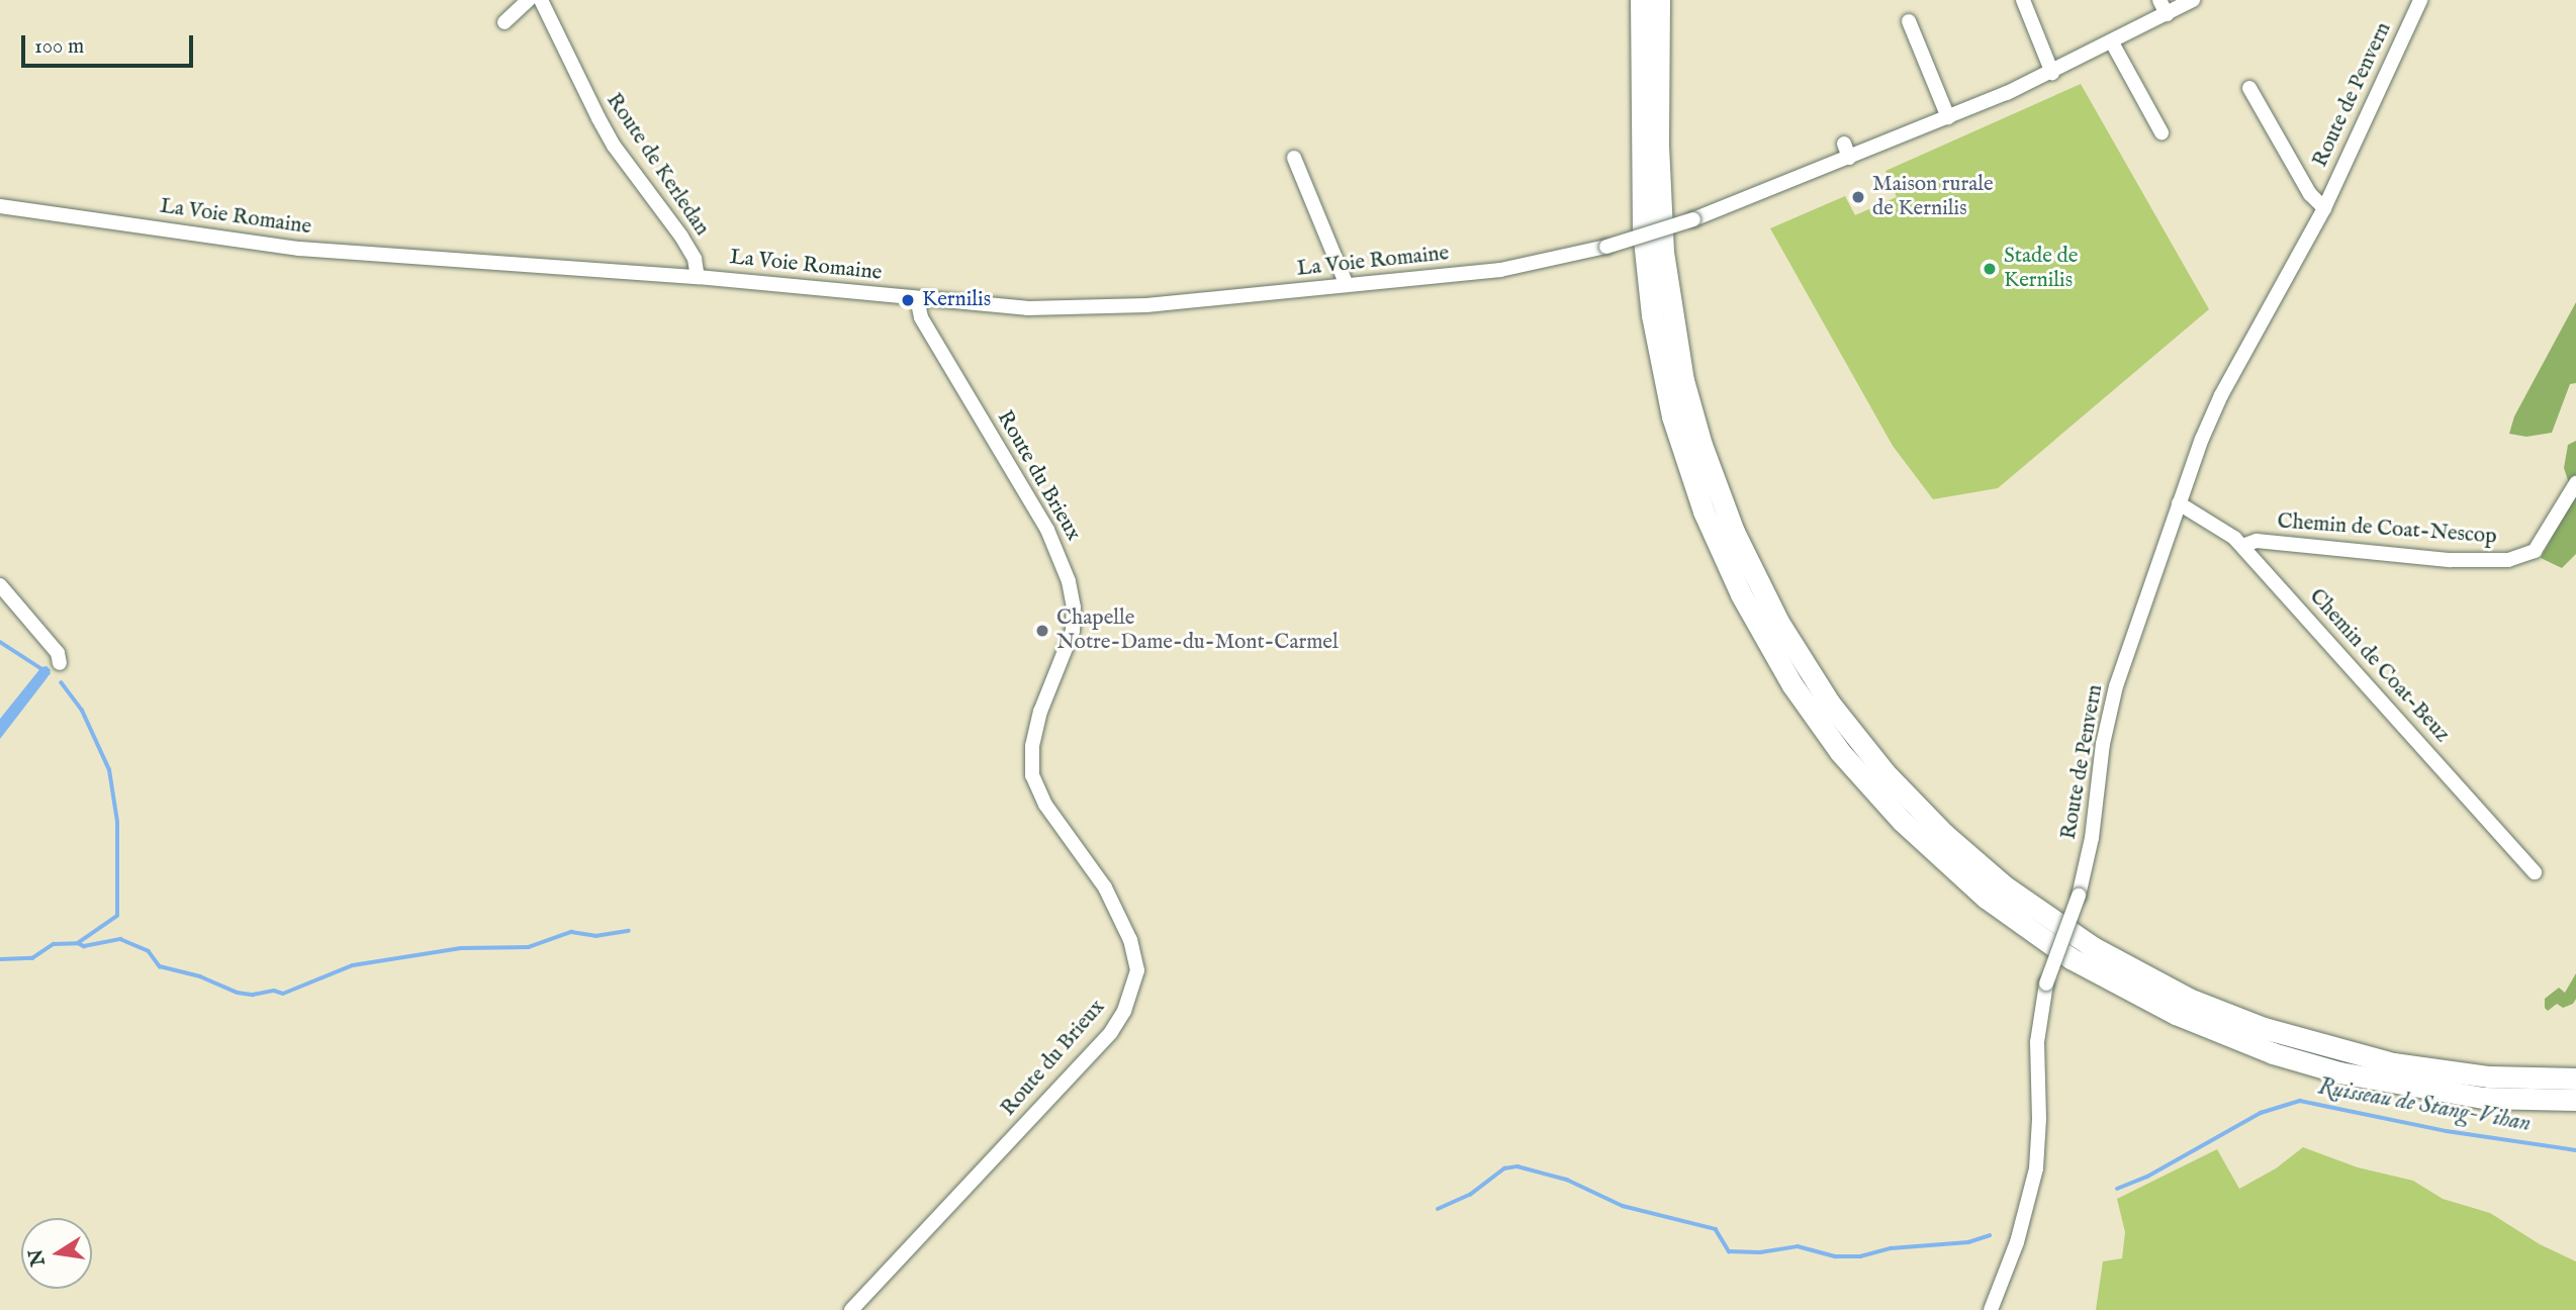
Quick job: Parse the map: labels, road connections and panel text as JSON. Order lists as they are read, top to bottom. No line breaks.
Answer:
{"streets":{"street":["Route de Penvern","Route de Kerledan","La Voie Romaine","Route du Brieux","Chemin de Coat-Nescop","Chemin de Coat-Beuz"]},"crossings":[["Route de Penvern","Chemin de Coat-Beuz"],["Route de Kerledan","La Voie Romaine"],["La Voie Romaine","Route du Brieux"],["Chemin de Coat-Nescop","Chemin de Coat-Beuz"]],"water":["Ruisseau de Stang-Vihan"],"places":["Maison rurale de Kernilis","Stade de Kernilis","Kernilis","Chapelle Notre-Dame-du-Mont-Carmel"],"scale_bar":"100 m","north":"left"}
